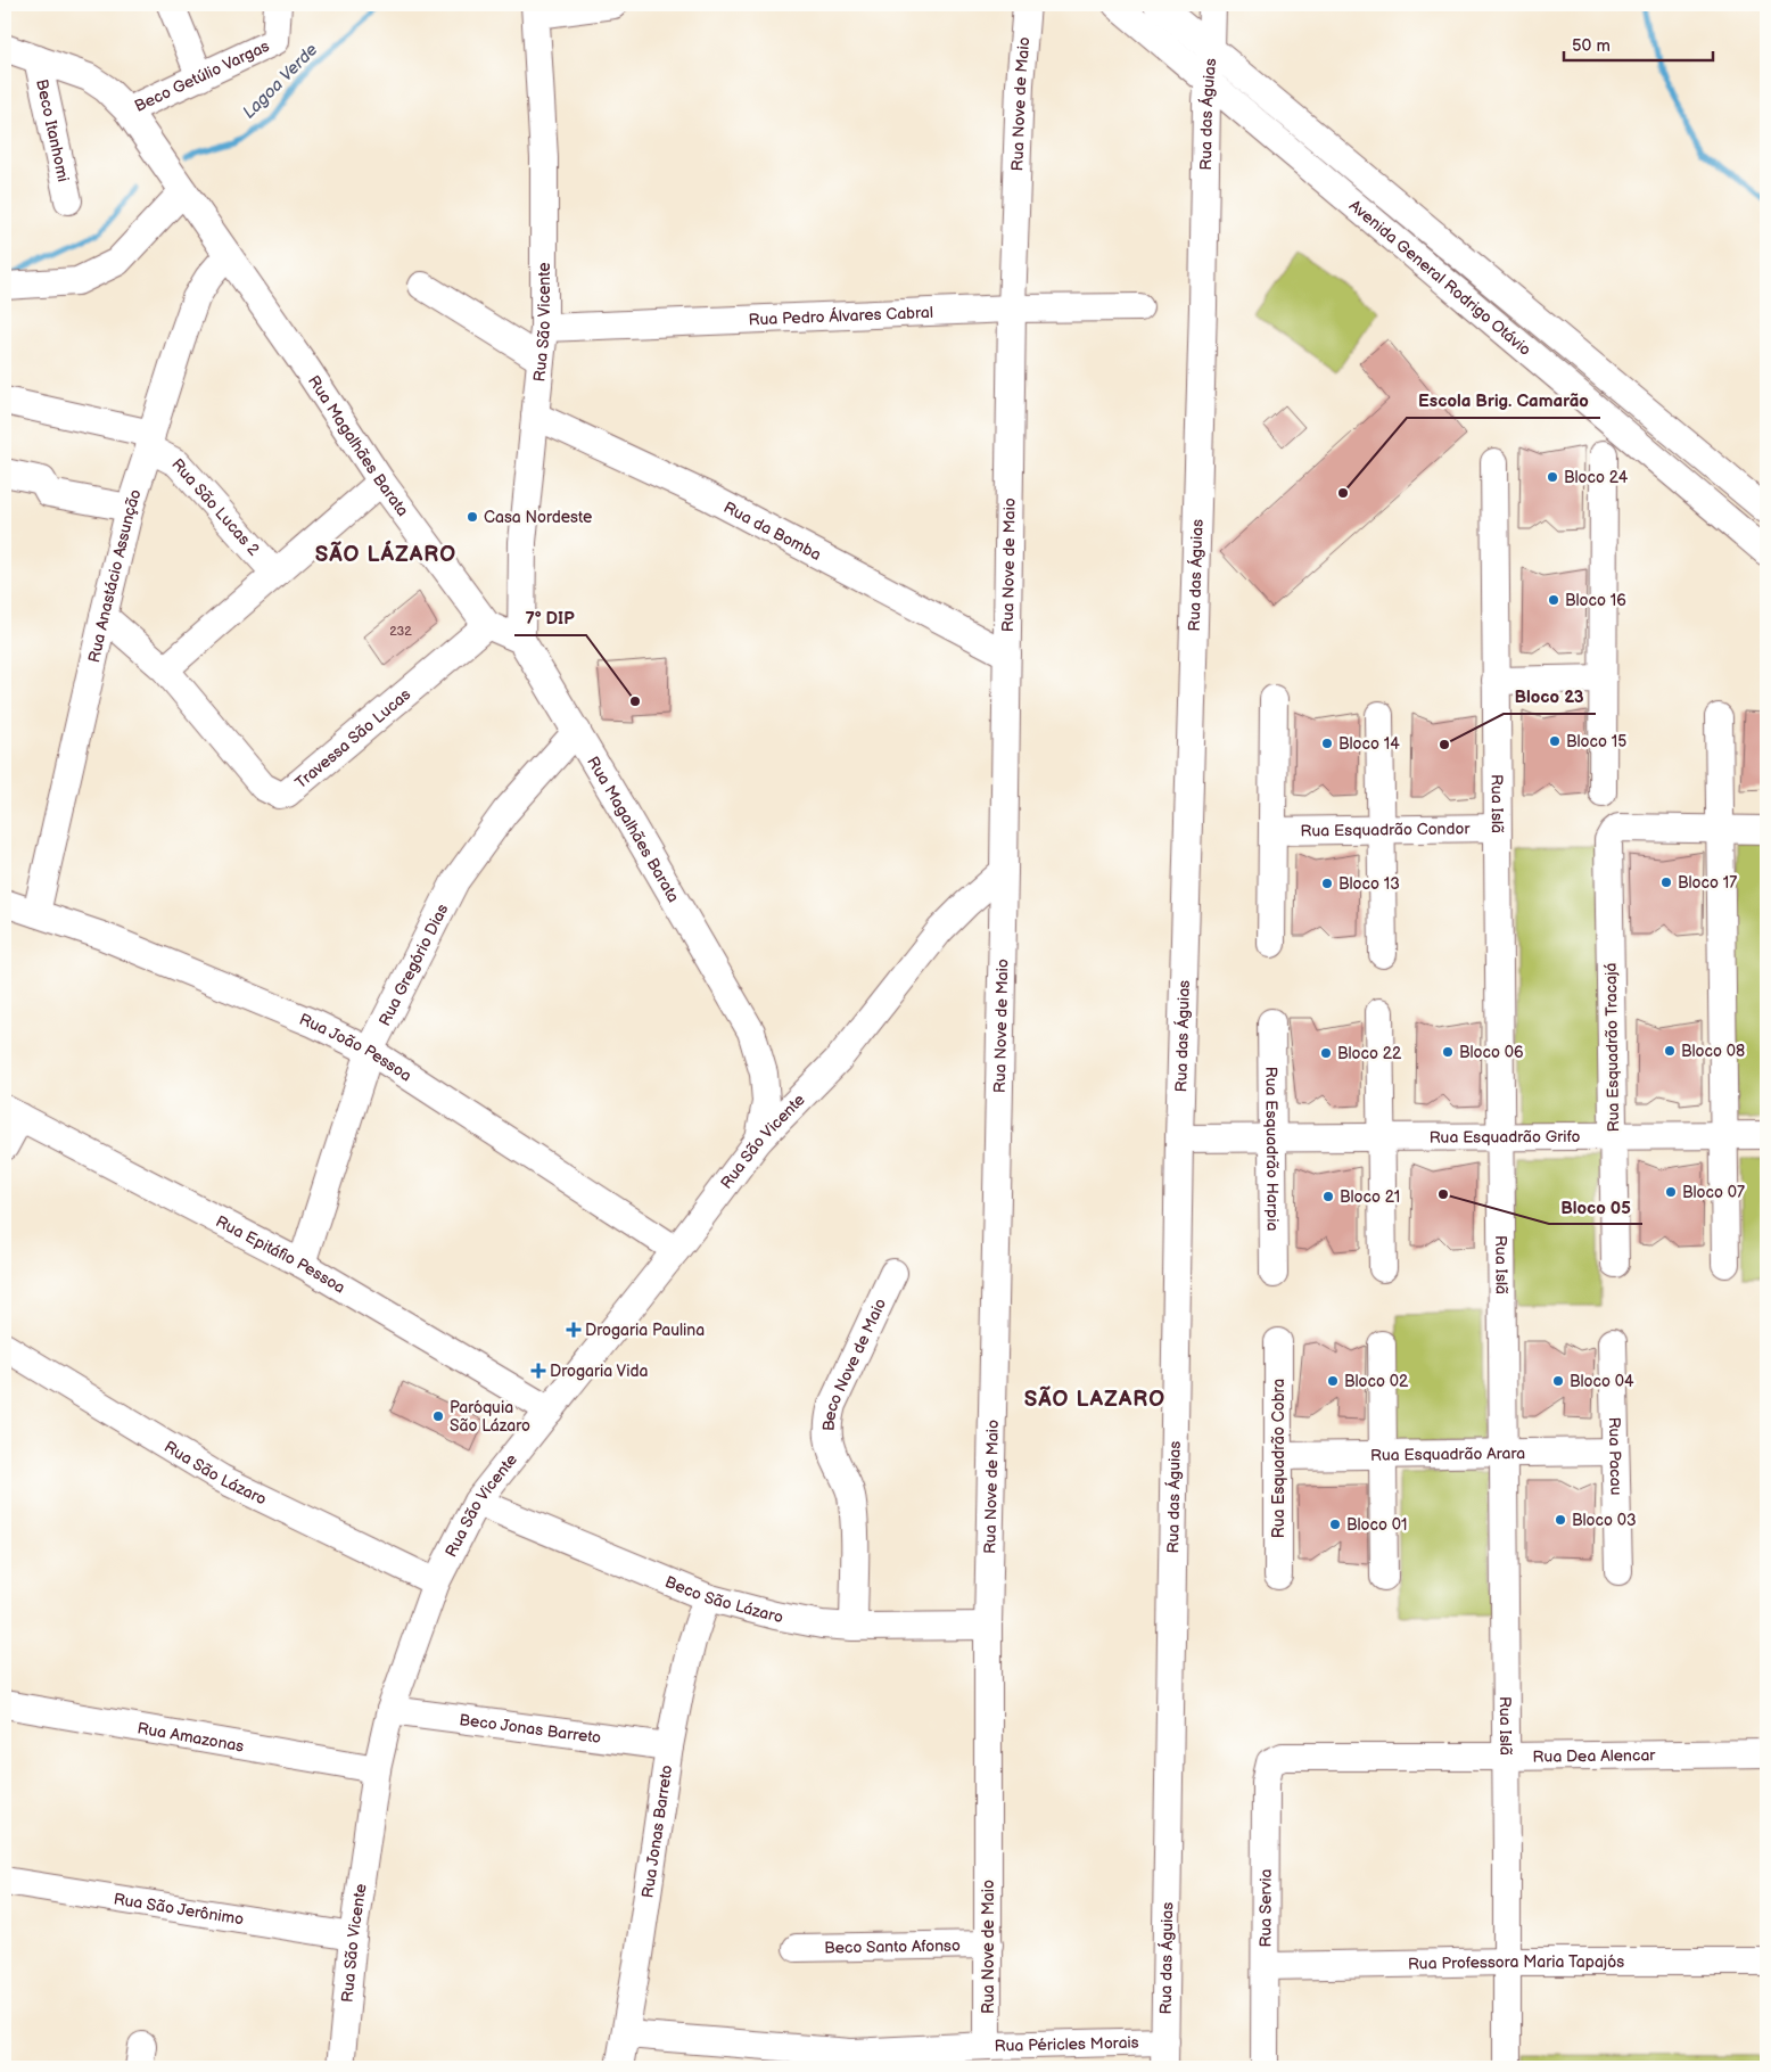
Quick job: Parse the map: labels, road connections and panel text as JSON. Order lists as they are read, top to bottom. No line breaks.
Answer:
{"streets":{"street":["Beco Getúlio Vargas","Rua Nove de Maio","Rua das Águias","Beco Itanhomi","Avenida General Rodrigo Otávio","Rua Pedro Álvares Cabral","Rua São Vicente","Rua Magalhães Barata","Rua São Lucas 2","Rua da Bomba","Rua Anastácio Assunção","Travessa São Lucas","Rua Islã","Rua Esquadrão Condor","Rua Gregório Dias","Rua João Pessoa","Rua Esquadrão Tracajá","Rua Esquadrão Grifo","Rua Esquadrão Harpia","Rua Epitáfio Pessoa","Beco Nove de Maio","Rua Esquadrão Arara","Rua Pacau","Rua Esquadrão Cobra","Rua São Lázaro","Beco São Lázaro","Beco Jonas Barreto","Rua Amazonas","Rua Dea Alencar","Rua Jonas Barreto","Rua Servia","Rua São Jerônimo","Beco Santo Afonso","Rua Professora Maria Tapajós","Rua Péricles Morais"]},"crossings":[["Beco Getúlio Vargas","Rua Magalhães Barata"],["Rua Nove de Maio","Rua Pedro Álvares Cabral"],["Rua Nove de Maio","Rua São Vicente"],["Rua Nove de Maio","Rua da Bomba"],["Rua Nove de Maio","Beco São Lázaro"],["Rua Nove de Maio","Beco Santo Afonso"],["Rua Nove de Maio","Rua Péricles Morais"],["Rua das Águias","Avenida General Rodrigo Otávio"],["Rua das Águias","Rua Esquadrão Grifo"],["Rua das Águias","Rua Péricles Morais"],["Beco Itanhomi","Rua Magalhães Barata"],["Rua Pedro Álvares Cabral","Rua São Vicente"],["Rua São Vicente","Rua Magalhães Barata"],["Rua São Vicente","Rua da Bomba"],["Rua São Vicente","Rua João Pessoa"],["Rua São Vicente","Rua Epitáfio Pessoa"],["Rua São Vicente","Rua São Lázaro"],["Rua São Vicente","Beco São Lázaro"],["Rua São Vicente","Beco Jonas Barreto"],["Rua São Vicente","Rua Amazonas"],["Rua São Vicente","Rua São Jerônimo"],["Rua Magalhães Barata","Rua Anastácio Assunção"],["Rua Magalhães Barata","Travessa São Lucas"],["Rua Magalhães Barata","Rua Gregório Dias"],["Rua São Lucas 2","Rua Anastácio Assunção"],["Rua Anastácio Assunção","Travessa São Lucas"],["Rua Anastácio Assunção","Rua João Pessoa"],["Rua Islã","Rua Esquadrão Condor"],["Rua Islã","Rua Esquadrão Grifo"],["Rua Islã","Rua Esquadrão Arara"],["Rua Islã","Rua Dea Alencar"],["Rua Islã","Rua Professora Maria Tapajós"],["Rua Gregório Dias","Rua João Pessoa"],["Rua Gregório Dias","Rua Epitáfio Pessoa"],["Rua Esquadrão Tracajá","Rua Esquadrão Grifo"],["Rua Esquadrão Grifo","Rua Esquadrão Harpia"],["Beco Nove de Maio","Beco São Lázaro"],["Rua Esquadrão Arara","Rua Pacau"],["Rua Esquadrão Arara","Rua Esquadrão Cobra"],["Beco São Lázaro","Rua Jonas Barreto"],["Beco Jonas Barreto","Rua Jonas Barreto"],["Rua Dea Alencar","Rua Servia"],["Rua Jonas Barreto","Rua Péricles Morais"],["Rua Servia","Rua Professora Maria Tapajós"]],"districts":["SÃO LÁZARO","SÃO LAZARO"],"water":["Lagoa Verde"],"places":{"other":["Bloco 24","Escola Brig. Camarão","Casa Nordeste","Bloco 16","7º DIP","Bloco 15","Bloco 14","Bloco 23","Bloco 17","Bloco 13","Bloco 08","Bloco 06","Bloco 22","Bloco 07","Bloco 05","Bloco 21","Bloco 02","Bloco 04","Paróquia São Lázaro","Bloco 03","Bloco 01"],"health":["Drogaria Paulina","Drogaria Vida"]},"house_numbers":["232"],"scale_bar":"50 m"}
